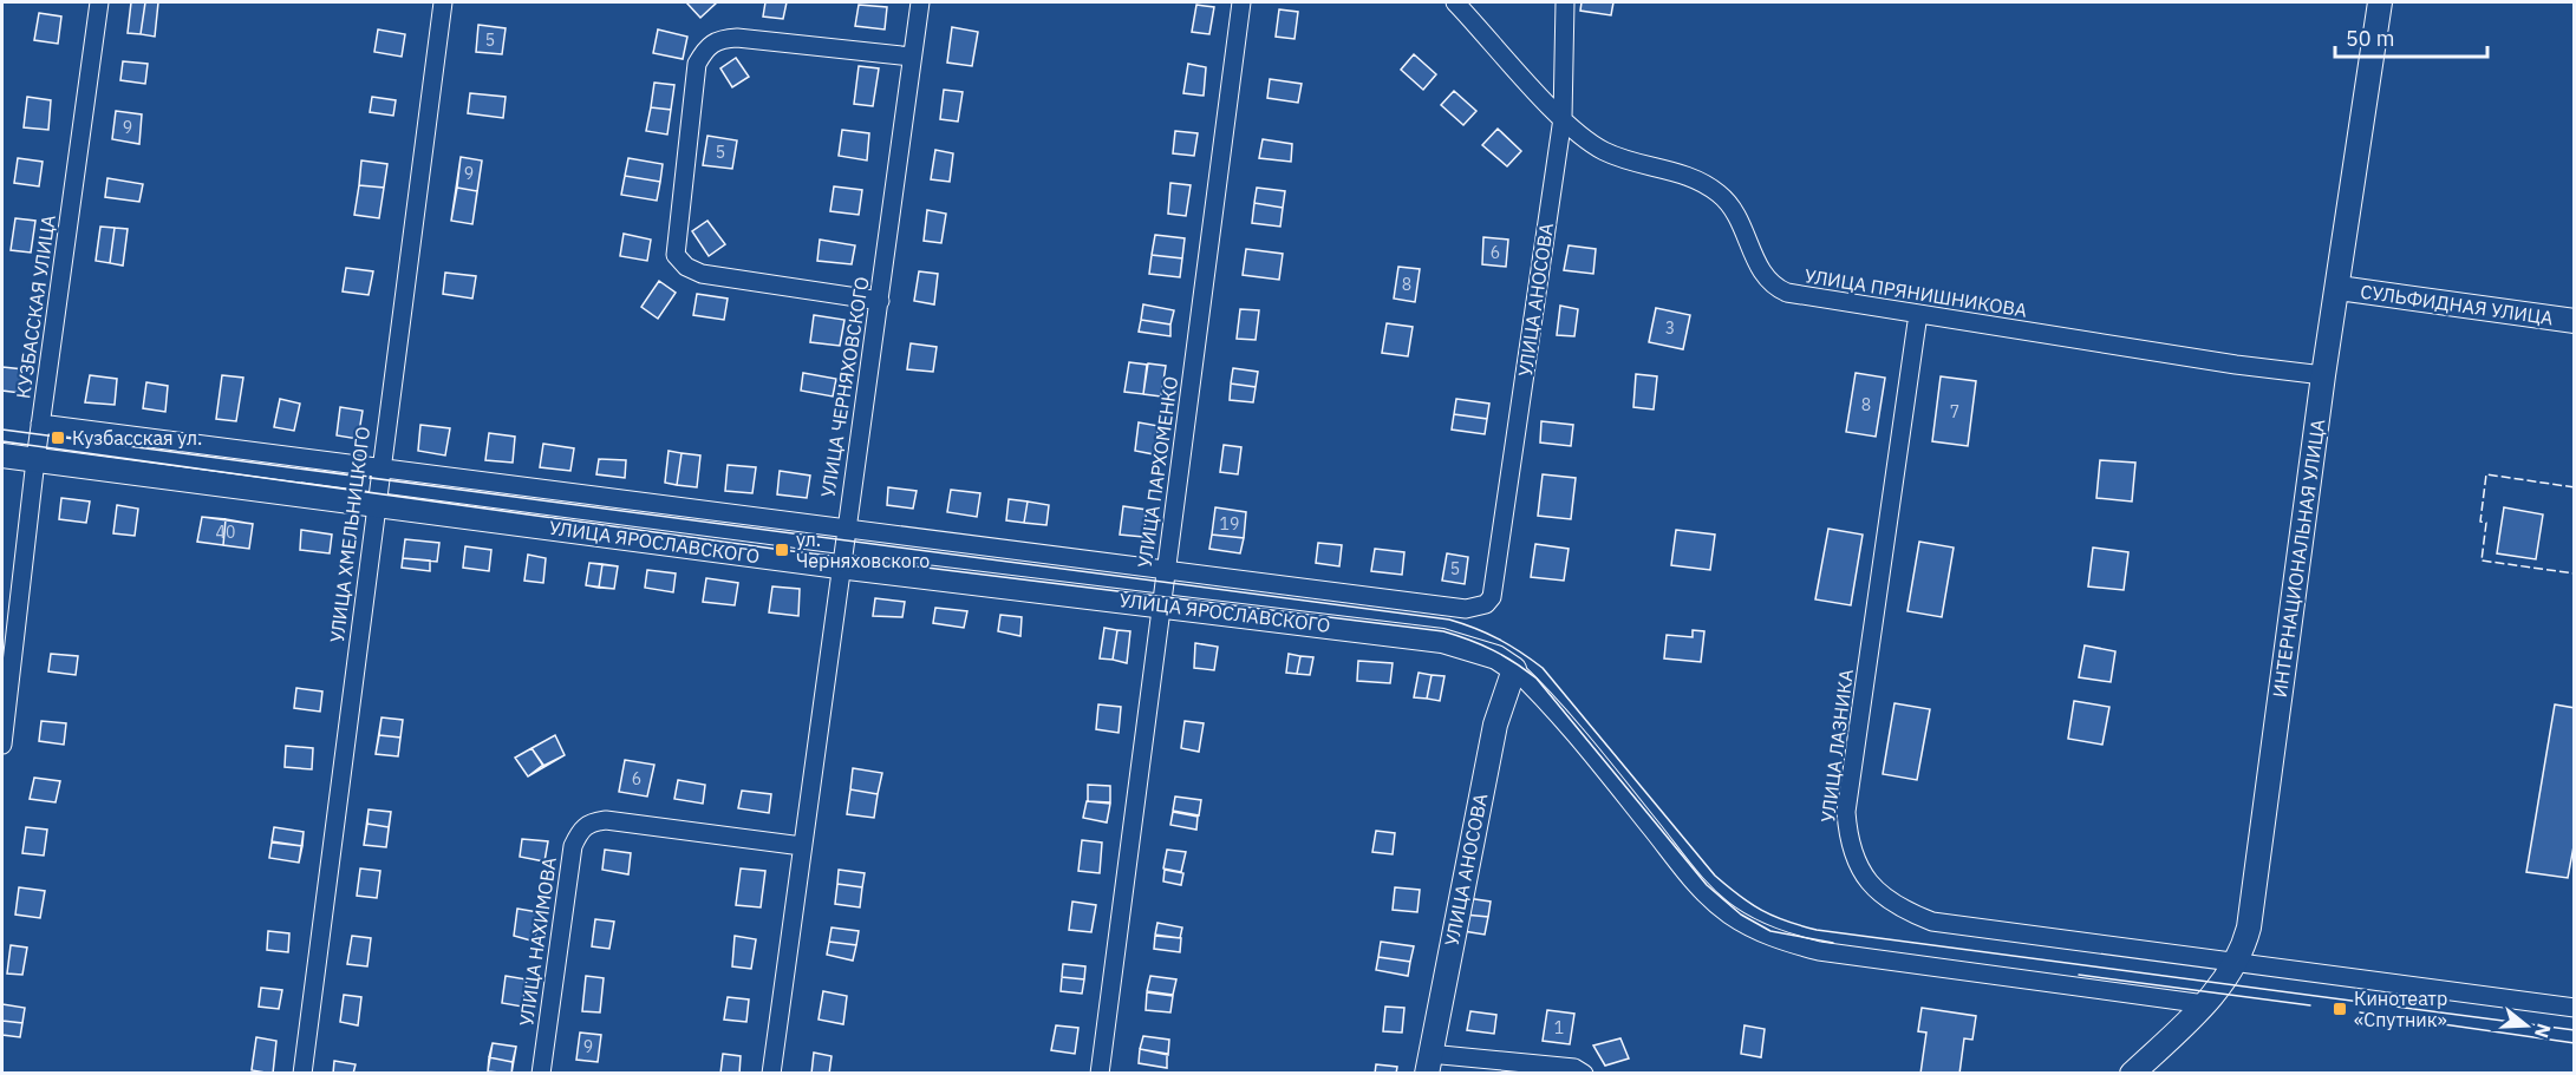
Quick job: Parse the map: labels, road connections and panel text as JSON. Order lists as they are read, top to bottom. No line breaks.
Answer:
{"streets":{"street":["УЛИЦА ПРЯНИШНИКОВА","УЛИЦА АНОСОВА","СУЛЬФИДНАЯ УЛИЦА","КУЗБАССКАЯ УЛИЦА","УЛИЦА ЧЕРНЯХОВСКОГО","УЛИЦА ПАРХОМЕНКО","УЛИЦА ХМЕЛЬНИЦКОГО","УЛИЦА ЯРОСЛАВСКОГО","ИНТЕРНАЦИОНАЛЬНАЯ УЛИЦА","УЛИЦА ЛАЗНИКА","УЛИЦА НАХИМОВА"]},"crossings":[["УЛИЦА ПРЯНИШНИКОВА","УЛИЦА АНОСОВА"],["УЛИЦА ПРЯНИШНИКОВА","ИНТЕРНАЦИОНАЛЬНАЯ УЛИЦА"],["УЛИЦА ПРЯНИШНИКОВА","УЛИЦА ЛАЗНИКА"],["УЛИЦА АНОСОВА","УЛИЦА ПАРХОМЕНКО"],["УЛИЦА АНОСОВА","УЛИЦА ЯРОСЛАВСКОГО"],["СУЛЬФИДНАЯ УЛИЦА","ИНТЕРНАЦИОНАЛЬНАЯ УЛИЦА"],["КУЗБАССКАЯ УЛИЦА","УЛИЦА ЯРОСЛАВСКОГО"],["УЛИЦА ЧЕРНЯХОВСКОГО","УЛИЦА ЯРОСЛАВСКОГО"],["УЛИЦА ЧЕРНЯХОВСКОГО","УЛИЦА НАХИМОВА"],["УЛИЦА ПАРХОМЕНКО","УЛИЦА ЯРОСЛАВСКОГО"],["УЛИЦА ХМЕЛЬНИЦКОГО","УЛИЦА ЯРОСЛАВСКОГО"],["ИНТЕРНАЦИОНАЛЬНАЯ УЛИЦА","УЛИЦА ЛАЗНИКА"]],"places":{"transit":["Кузбасская ул.","ул. Черняховского","Кинотеатр «Спутник»"]},"house_numbers":["5","9","5","9","6","8","3","8","7","19","40","5","6","1","9"],"scale_bar":"50 m","north":"right"}
